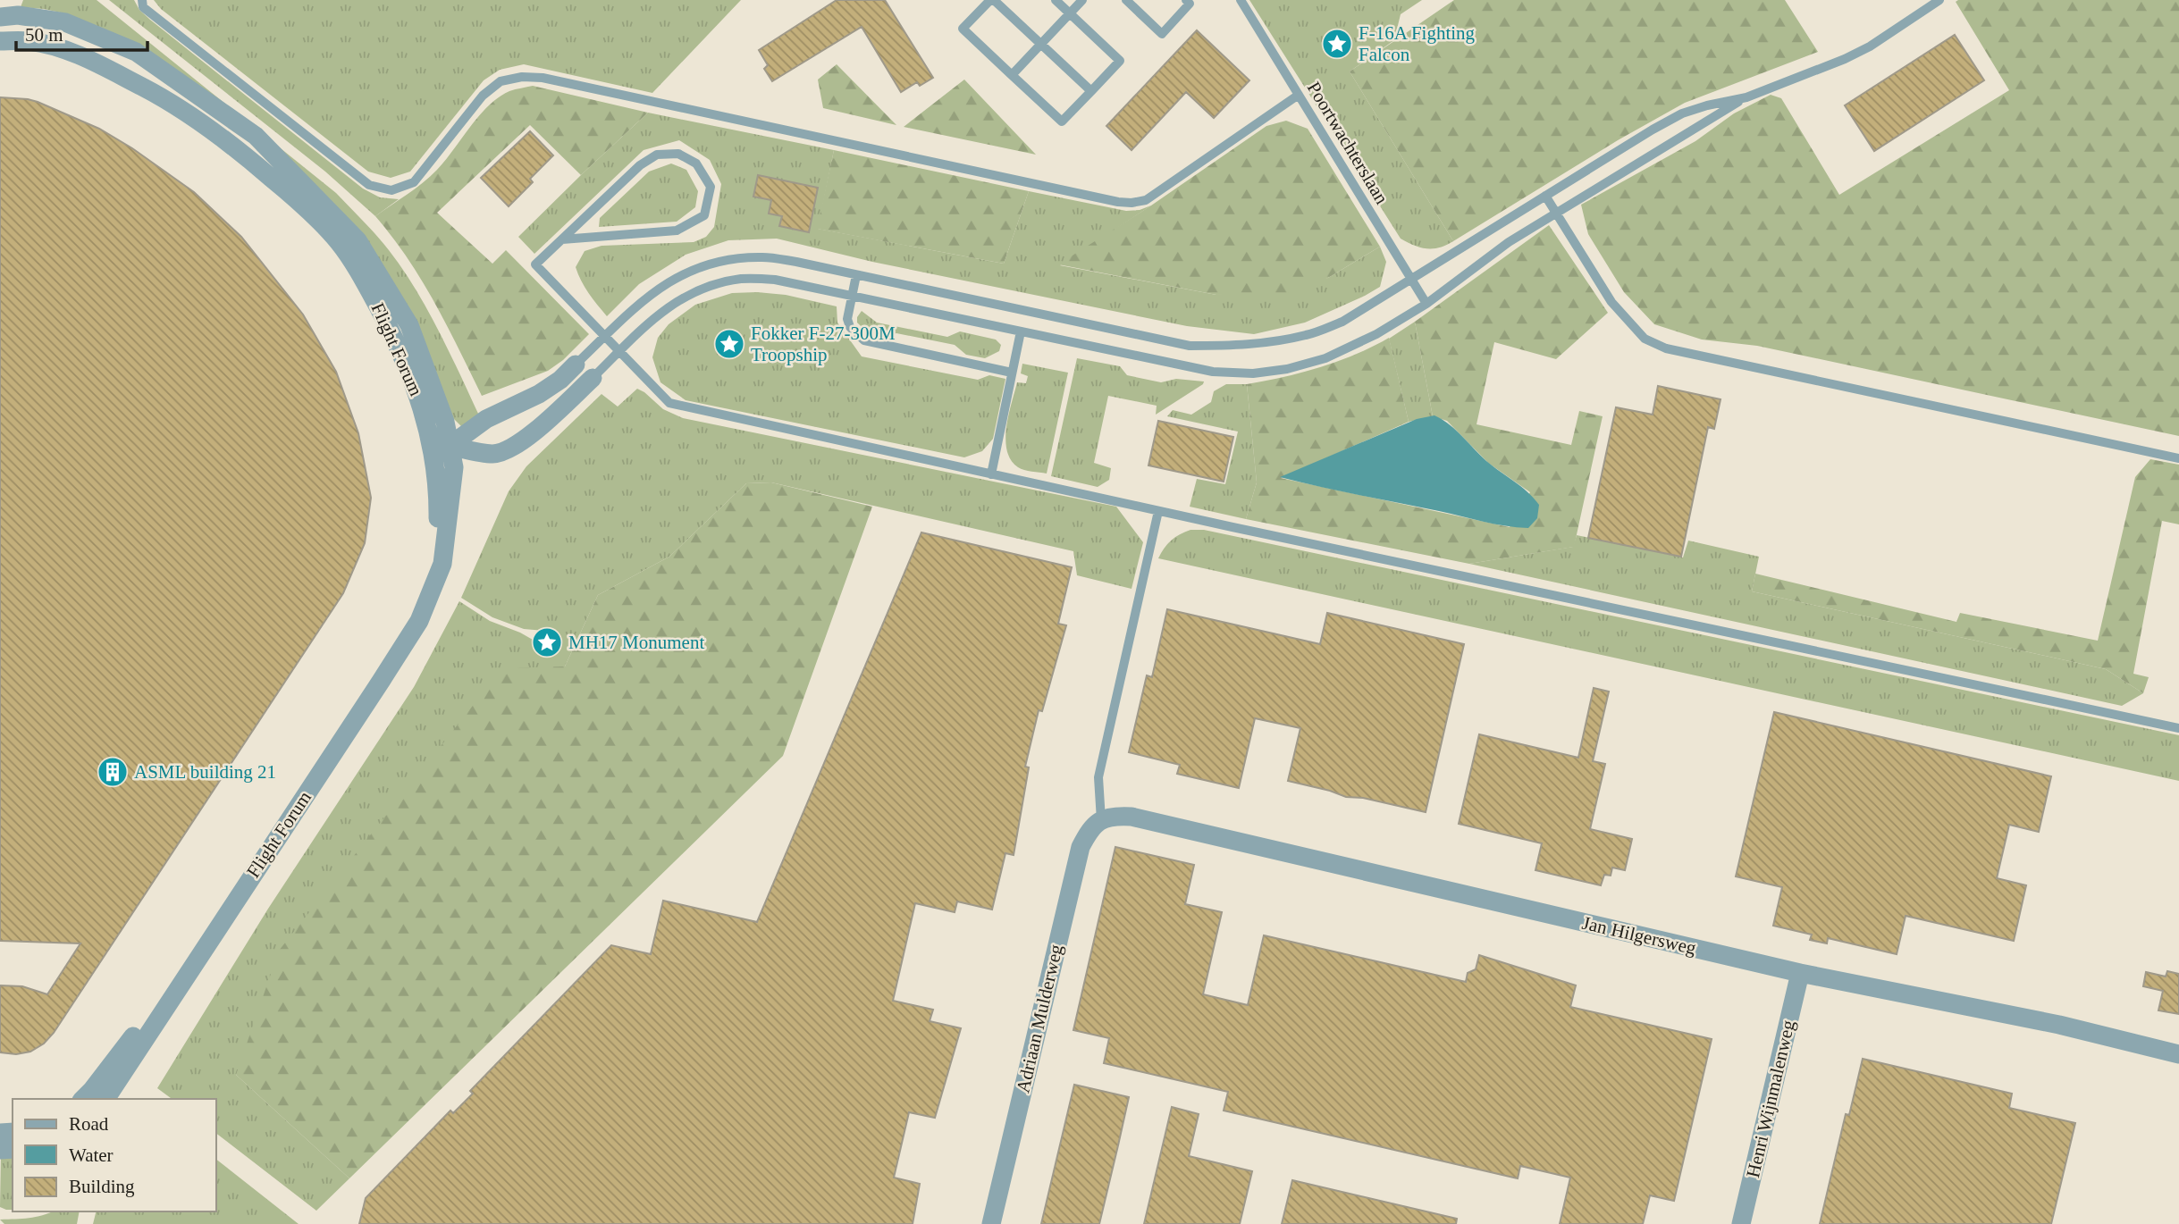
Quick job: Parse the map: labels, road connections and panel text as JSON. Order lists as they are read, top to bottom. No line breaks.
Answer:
{"streets":{"street":["Flight Forum","Jan Hilgersweg","Adriaan Mulderweg","Henri Wijnmalenweg"],"lane":["Poortwachterslaan"]},"crossings":[["Jan Hilgersweg","Adriaan Mulderweg"],["Jan Hilgersweg","Henri Wijnmalenweg"]],"places":{"place":["F-16A Fighting Falcon","Fokker F-27-300M Troopship","MH17 Monument"],"building":["ASML building 21"]},"legend":["Road","Water","Building"],"scale_bar":"50 m"}
